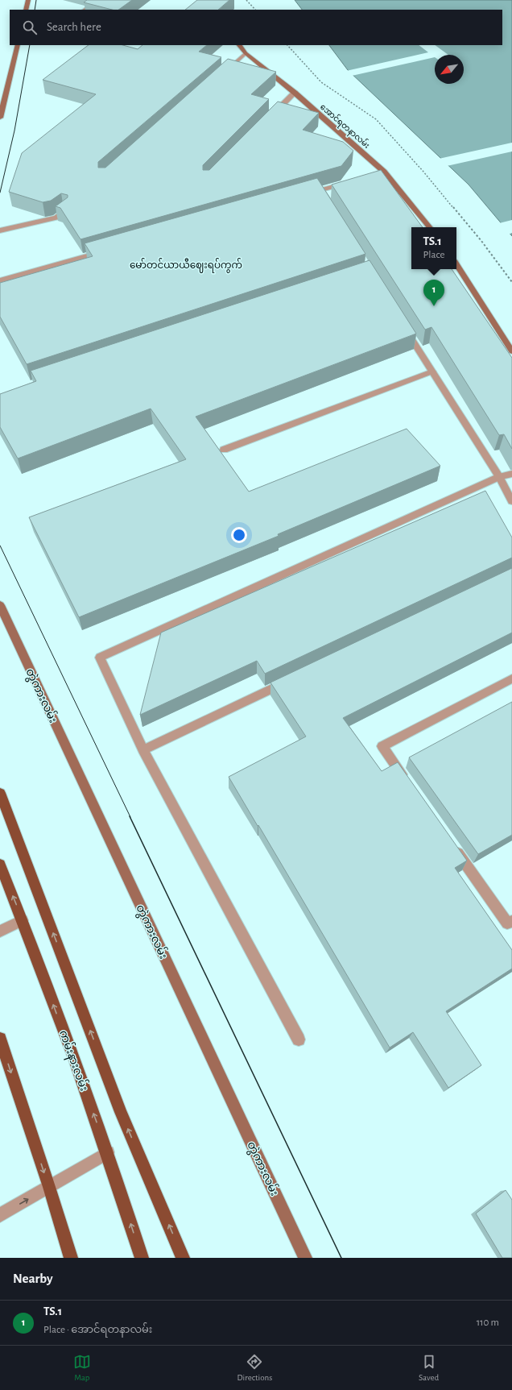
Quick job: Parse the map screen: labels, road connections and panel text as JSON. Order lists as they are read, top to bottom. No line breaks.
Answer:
{"streets":{"main road":["အောင်ရတနာလမ်း","တွဲကားလမ်း","ကမ်းနားလမ်း"]},"districts":["မော်တင်ယာယီဈေးရပ်ကွက်"],"north":"bottom left","page":{"search":"Search here","popup":["TS.1","Place"],"pins":"1","heading":"Nearby","list":[{"mark":"1","name":"TS.1","note":"Place · အောင်ရတနာလမ်း","value":"110 m"}],"nav":["Map","Directions","Saved"]}}
